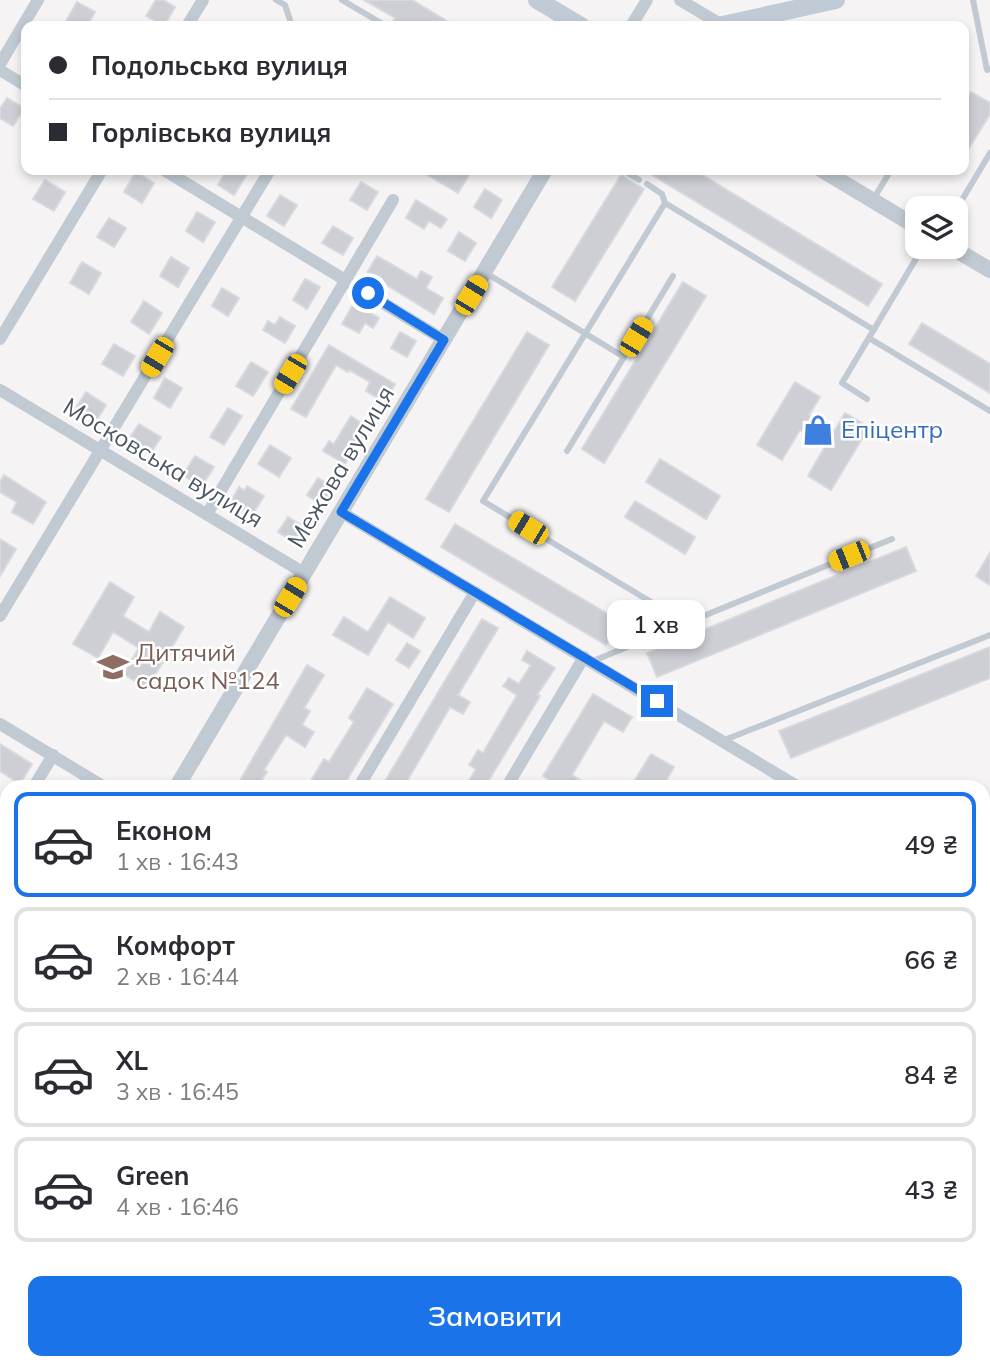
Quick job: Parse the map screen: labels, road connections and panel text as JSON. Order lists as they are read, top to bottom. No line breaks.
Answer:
{"streets":{"street":["Московська вулиця","Межова вулиця"]},"crossings":[["Московська вулиця","Межова вулиця"]],"places":{"shop":["Епіцентр"],"school or university":["Дитячий садок №124"]},"page":{"banner":["Подольська вулиця","Горлівська вулиця"],"bubble":"1 хв","list":[{"name":"Економ","note":"1 хв · 16:43","value":"49 ₴"},{"name":"Комфорт","note":"2 хв · 16:44","value":"66 ₴"},{"name":"XL","note":"3 хв · 16:45","value":"84 ₴"},{"name":"Green","note":"4 хв · 16:46","value":"43 ₴"}],"buttons":"Замовити"}}
